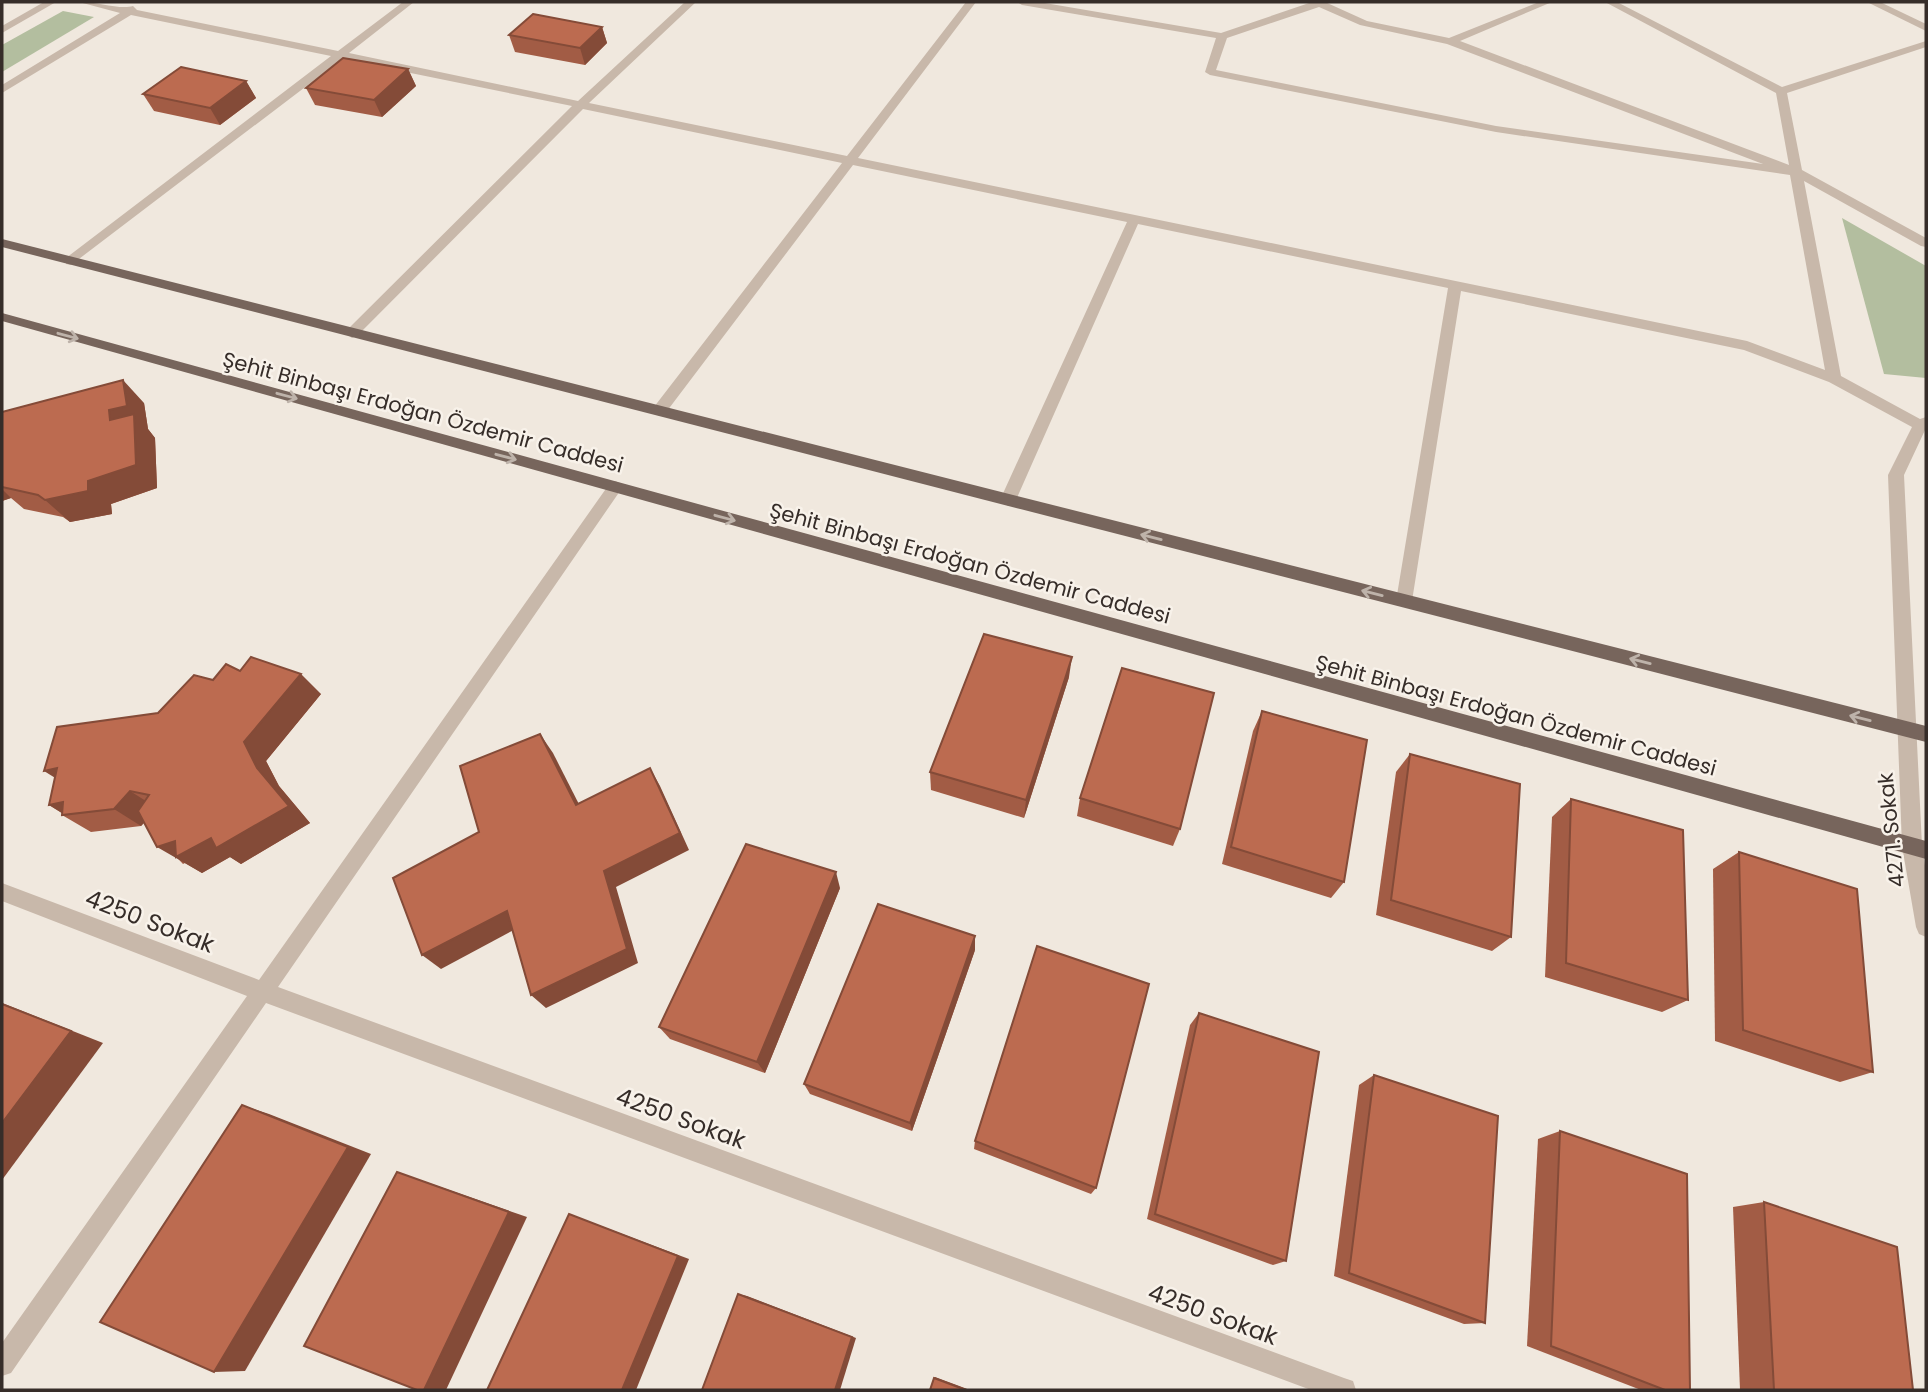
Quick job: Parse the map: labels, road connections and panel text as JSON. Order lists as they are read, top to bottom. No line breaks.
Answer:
{"streets":{"main road":["Şehit Binbaşı Erdoğan Özdemir Caddesi"],"street":["4271. Sokak","4250 Sokak"]},"crossings":[["Şehit Binbaşı Erdoğan Özdemir Caddesi","4271. Sokak"]]}
